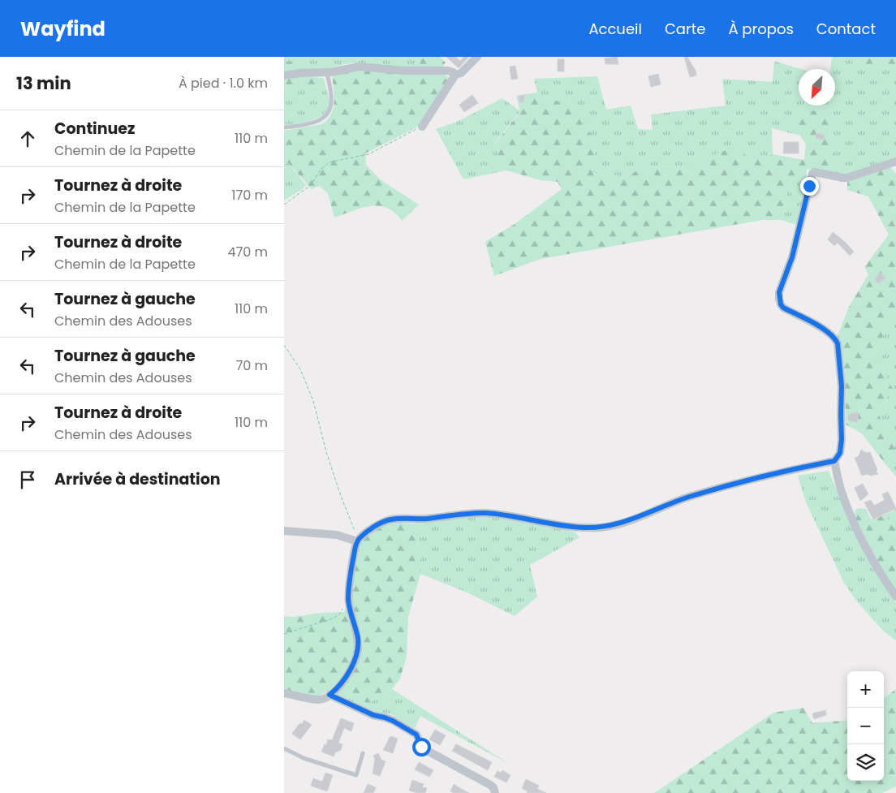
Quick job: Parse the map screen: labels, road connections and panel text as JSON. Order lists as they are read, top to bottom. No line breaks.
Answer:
{"north":"bottom left","page":{"header":"Wayfind","nav":["Accueil","Carte","À propos","Contact"],"heading":["13 min","À pied · 1.0 km"],"list":[["Continuez","Chemin de la Papette","110 m"],["Tournez à droite","Chemin de la Papette","170 m"],["Tournez à droite","Chemin de la Papette","470 m"],["Tournez à gauche","Chemin des Adouses","110 m"],["Tournez à gauche","Chemin des Adouses","70 m"],["Tournez à droite","Chemin des Adouses","110 m"],"Arrivée à destination"],"map_buttons":["+","−"]}}
